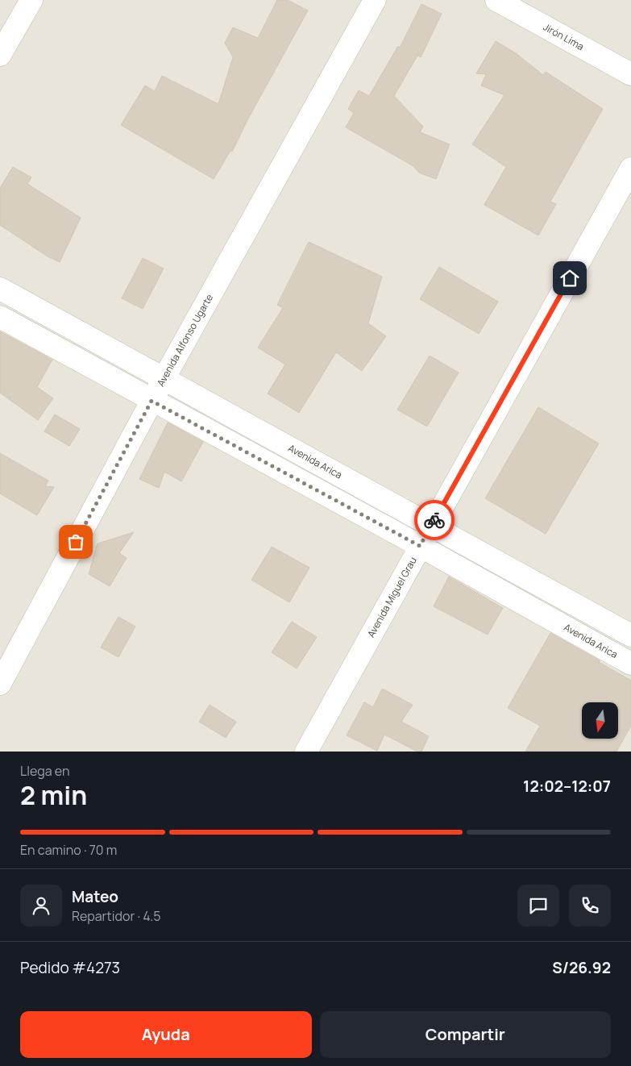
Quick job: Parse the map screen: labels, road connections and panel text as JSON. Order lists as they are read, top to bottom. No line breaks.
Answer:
{"streets":{"street":["Jirón Lima","Avenida Alfonso Ugarte","Avenida Arica","Avenida Miguel Grau"]},"crossings":[["Avenida Alfonso Ugarte","Avenida Arica"],["Avenida Arica","Avenida Miguel Grau"]],"north":"bottom","page":{"heading":["2 min","Llega en","12:02–12:07"],"panel":["Mateo","Repartidor · 4.5","Pedido #4273","S/26.92"],"bar":"En camino · 70 m","buttons":["Ayuda","Compartir"]}}
